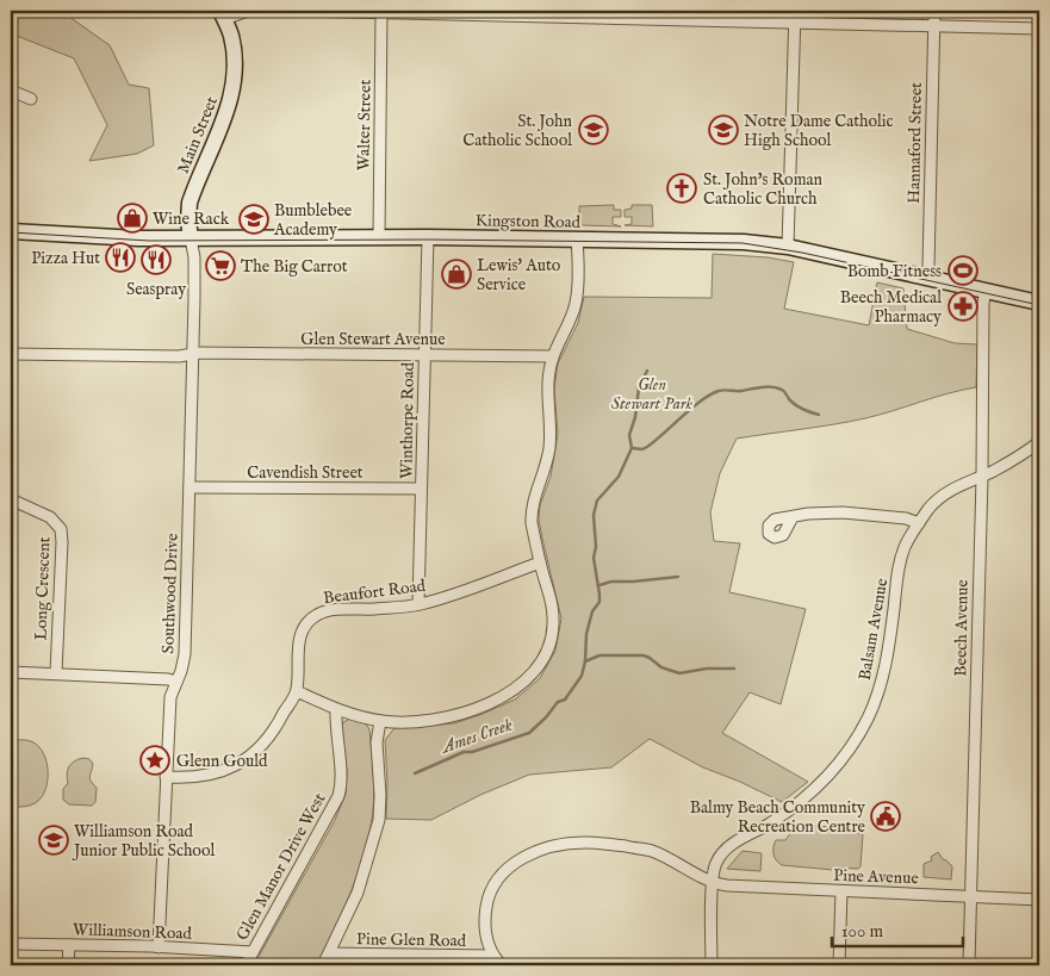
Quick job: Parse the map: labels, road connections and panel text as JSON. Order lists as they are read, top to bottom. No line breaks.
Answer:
{"streets":{"main road":["Main Street","Kingston Road"],"street":["Walter Street","Hannaford Street","Glen Stewart Avenue","Winthorpe Road","Cavendish Street","Long Crescent","Beaufort Road","Southwood Drive","Beech Avenue","Balsam Avenue","Glen Manor Drive West","Pine Avenue","Williamson Road","Pine Glen Road"]},"crossings":[["Walter Street","Kingston Road"],["Main Street","Kingston Road"],["Main Street","Southwood Drive"],["Hannaford Street","Kingston Road"],["Kingston Road","Winthorpe Road"],["Kingston Road","Southwood Drive"],["Kingston Road","Beech Avenue"],["Glen Stewart Avenue","Winthorpe Road"],["Glen Stewart Avenue","Southwood Drive"],["Winthorpe Road","Cavendish Street"],["Winthorpe Road","Beaufort Road"],["Cavendish Street","Southwood Drive"],["Beaufort Road","Southwood Drive"],["Southwood Drive","Williamson Road"],["Beech Avenue","Balsam Avenue"],["Beech Avenue","Pine Avenue"],["Balsam Avenue","Pine Avenue"],["Glen Manor Drive West","Williamson Road"],["Pine Avenue","Pine Glen Road"]],"water":["Ames Creek"],"parks":["Glen Stewart Park"],"places":{"school or university":["St. John Catholic School","Notre Dame Catholic High School","Bumblebee Academy","Williamson Road Junior Public School"],"church":["St. John's Roman Catholic Church"],"shop":["Wine Rack","Lewis' Auto Service"],"restaurant":["Pizza Hut","Seaspray"],"supermarket":["The Big Carrot"],"sports":["Bomb Fitness"],"pharmacy":["Beech Medical Pharmacy"],"place":["Glenn Gould"],"public building":["Balmy Beach Community Recreation Centre"]},"scale_bar":"100 m"}
